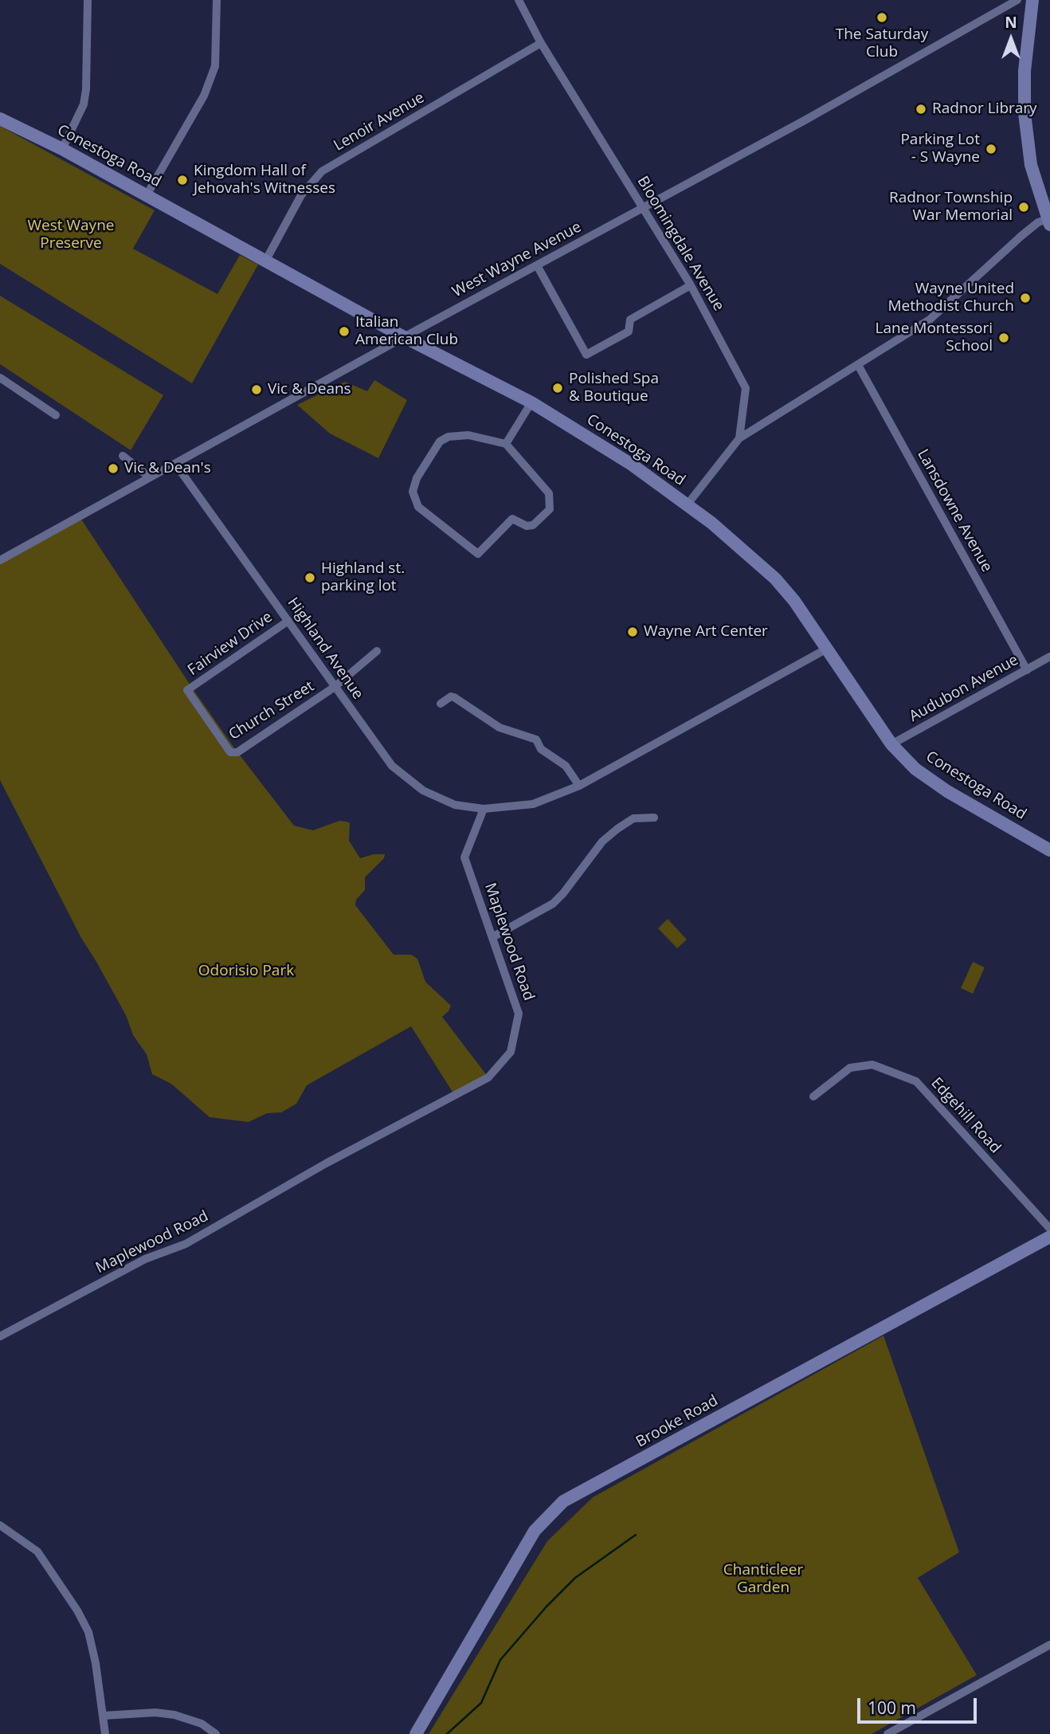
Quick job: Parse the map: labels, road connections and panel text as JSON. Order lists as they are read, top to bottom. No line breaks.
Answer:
{"streets":{"main road":["Conestoga Road","Brooke Road"],"street":["Lenoir Avenue","Bloomingdale Avenue","West Wayne Avenue","Lansdowne Avenue","Fairview Drive","Highland Avenue","Audubon Avenue","Church Street","Maplewood Road","Edgehill Road"]},"crossings":[["Lenoir Avenue","Conestoga Road"],["Lenoir Avenue","Bloomingdale Avenue"],["Conestoga Road","West Wayne Avenue"],["Conestoga Road","Audubon Avenue"],["Bloomingdale Avenue","West Wayne Avenue"],["West Wayne Avenue","Highland Avenue"],["Lansdowne Avenue","Audubon Avenue"],["Fairview Drive","Highland Avenue"],["Fairview Drive","Church Street"],["Highland Avenue","Church Street"],["Highland Avenue","Maplewood Road"]],"parks":["West Wayne Preserve","Odorisio Park","Chanticleer Garden"],"places":["The Saturday Club","Radnor Library","Parking Lot - S Wayne","Kingdom Hall of Jehovah's Witnesses","Radnor Township War Memorial","Wayne United Methodist Church","Italian American Club","Lane Montessori School","Polished Spa & Boutique","Vic & Deans","Vic & Dean's","Highland st. parking lot","Wayne Art Center"],"scale_bar":"100 m","north":"top"}
